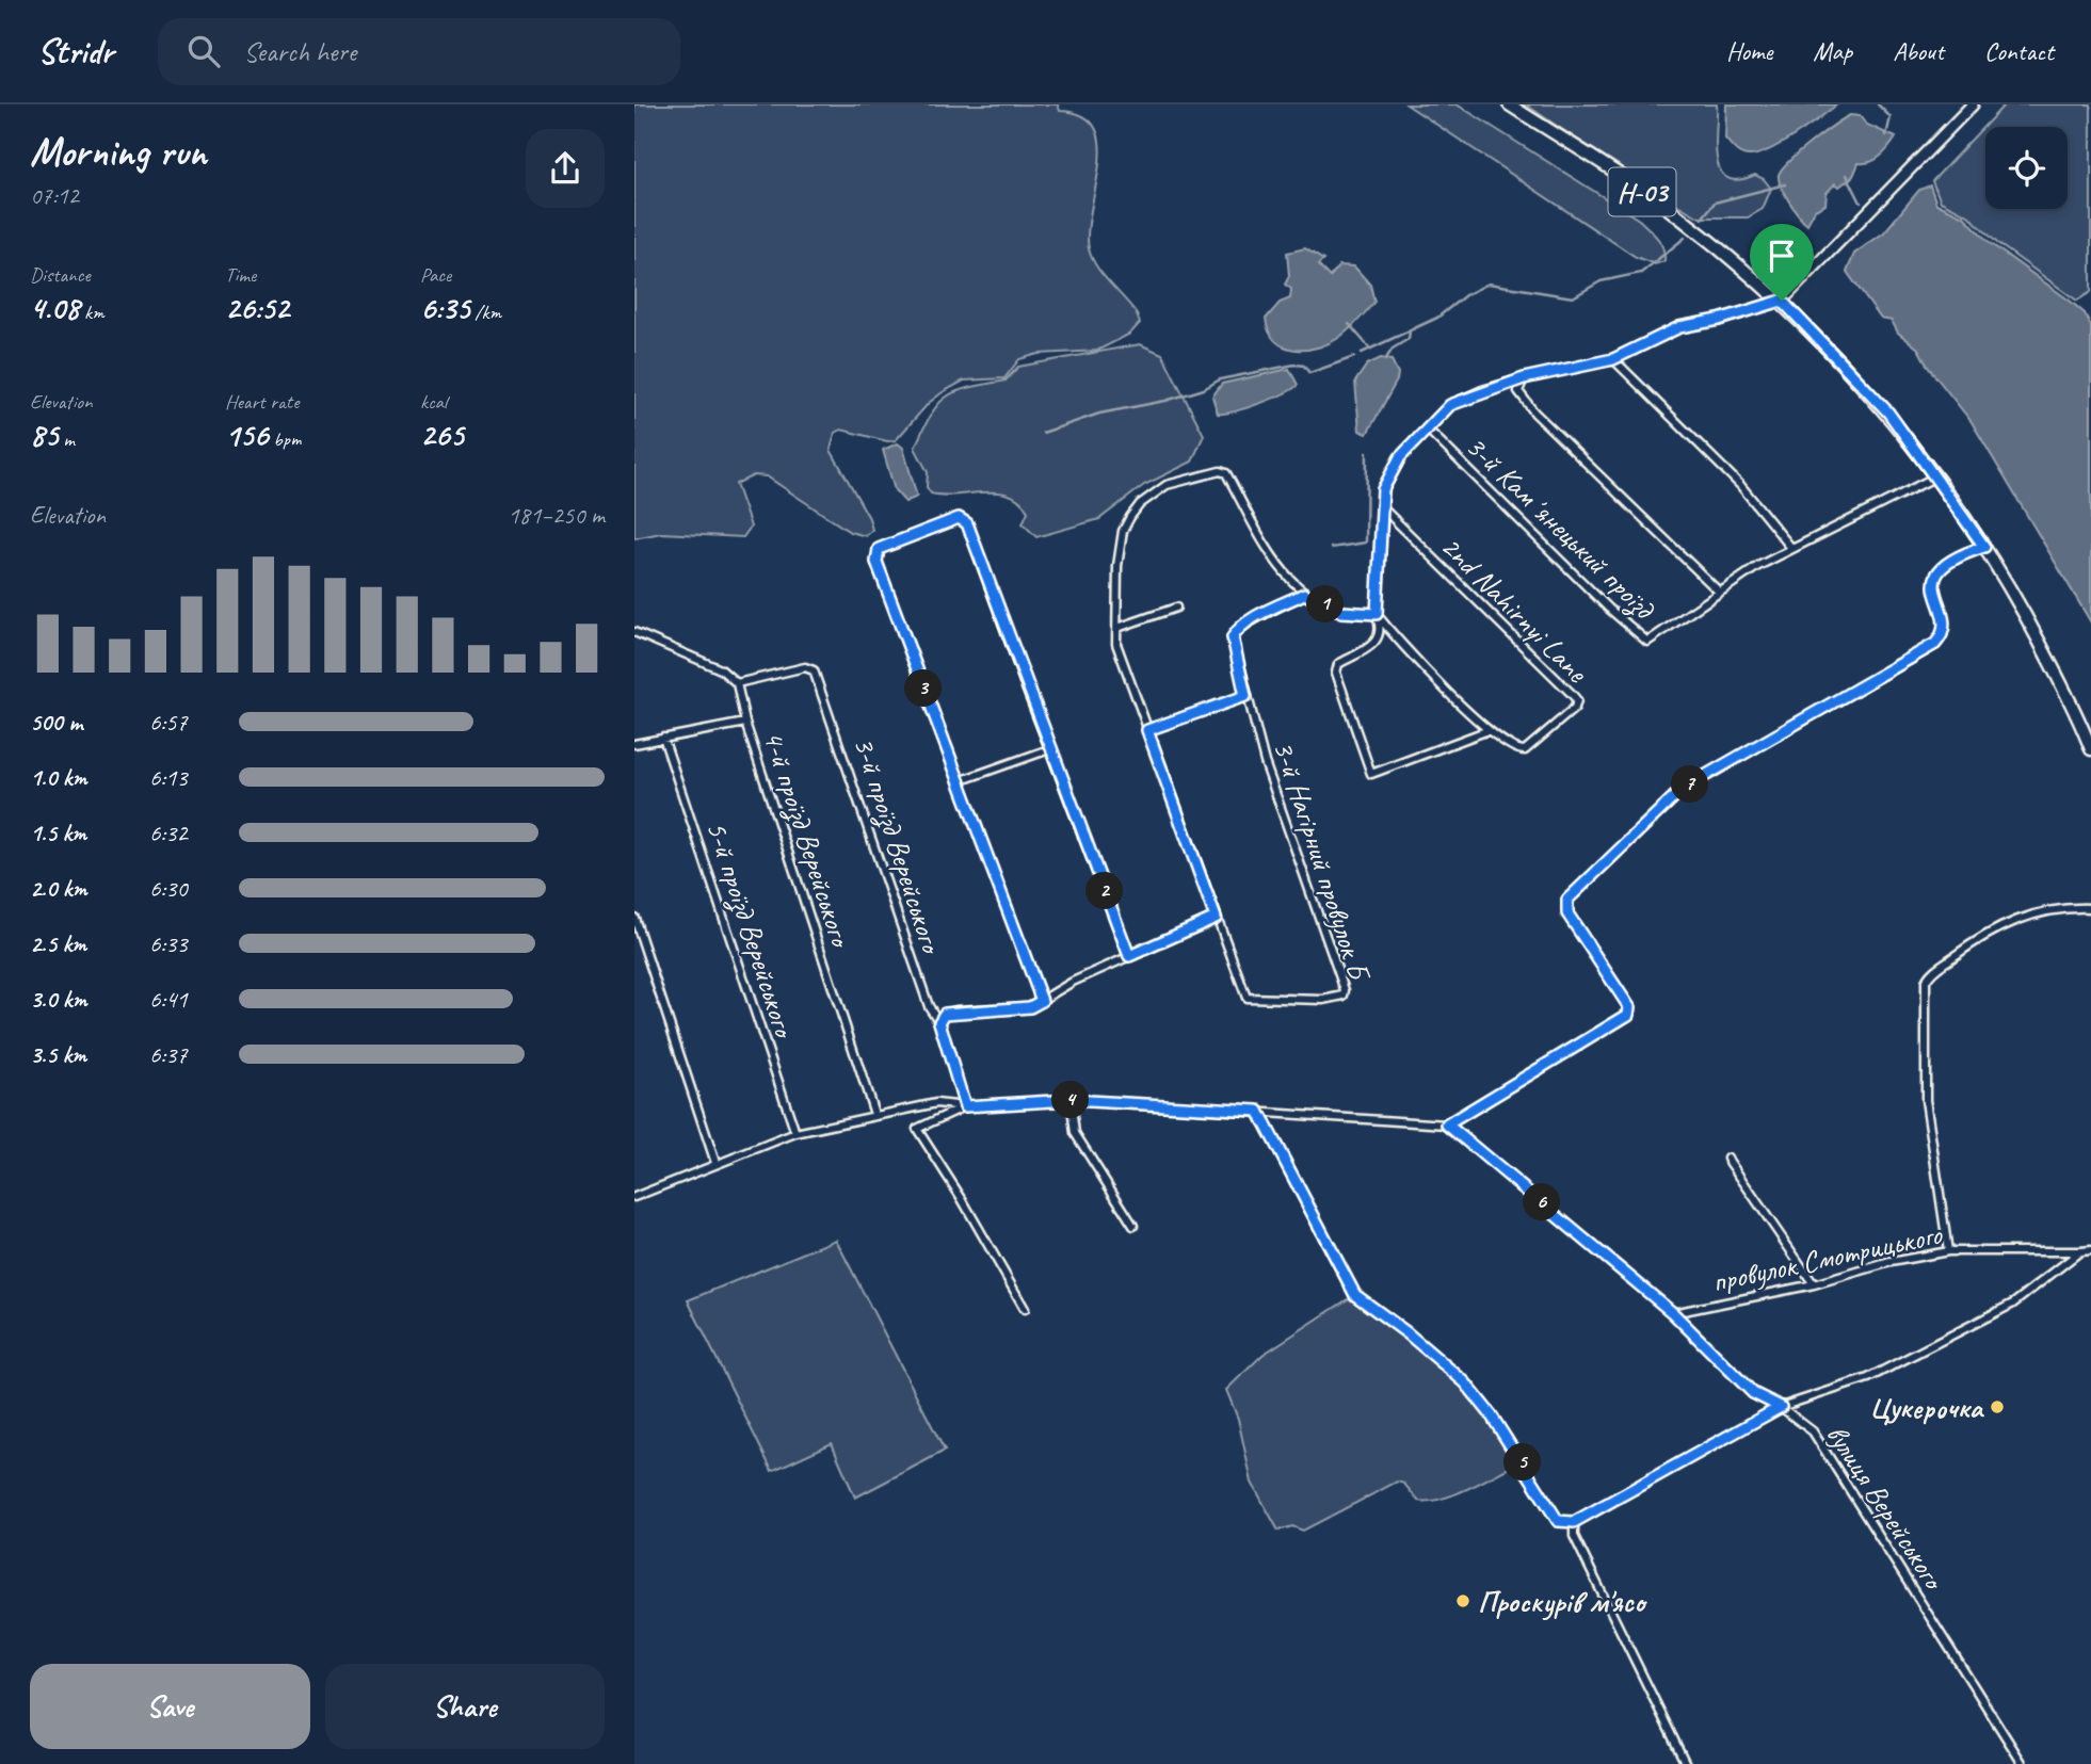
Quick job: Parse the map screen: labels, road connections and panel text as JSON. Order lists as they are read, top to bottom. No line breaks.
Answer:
{"streets":{"main road":["Н-03"],"street":["3-й Камʼянецький проїзд","2nd Nahirnyi Lane","4-й проїзд Верейського","3-й проїзд Верейського","3-й Нагірний провулок Б","5-й проїзд Верейського","провулок Смотрицького","вулиця Верейського"]},"crossings":[["Н-03","3-й Камʼянецький проїзд"],["4-й проїзд Верейського","3-й проїзд Верейського"],["провулок Смотрицького","вулиця Верейського"]],"places":["Цукерочка","Проскурів м'ясо"],"page":{"header":"Stridr","search":"Search here","nav":["Home","Map","About","Contact"],"heading":["Morning run","07:12"],"stats":[["Distance","4.08 km"],["Time","26:52"],["Pace","6:35 /km"],["Elevation","85 m"],["Heart rate","156 bpm"],["kcal","265"]],"chart":["Elevation","181–250 m"],"pins":["1","3","7","2","4","6","5"],"list":[{"name":"500 m","note":"6:57"},{"name":"1.0 km","note":"6:13"},{"name":"1.5 km","note":"6:32"},{"name":"2.0 km","note":"6:30"},{"name":"2.5 km","note":"6:33"},{"name":"3.0 km","note":"6:41"},{"name":"3.5 km","note":"6:37"}],"buttons":["Save","Share"]}}
